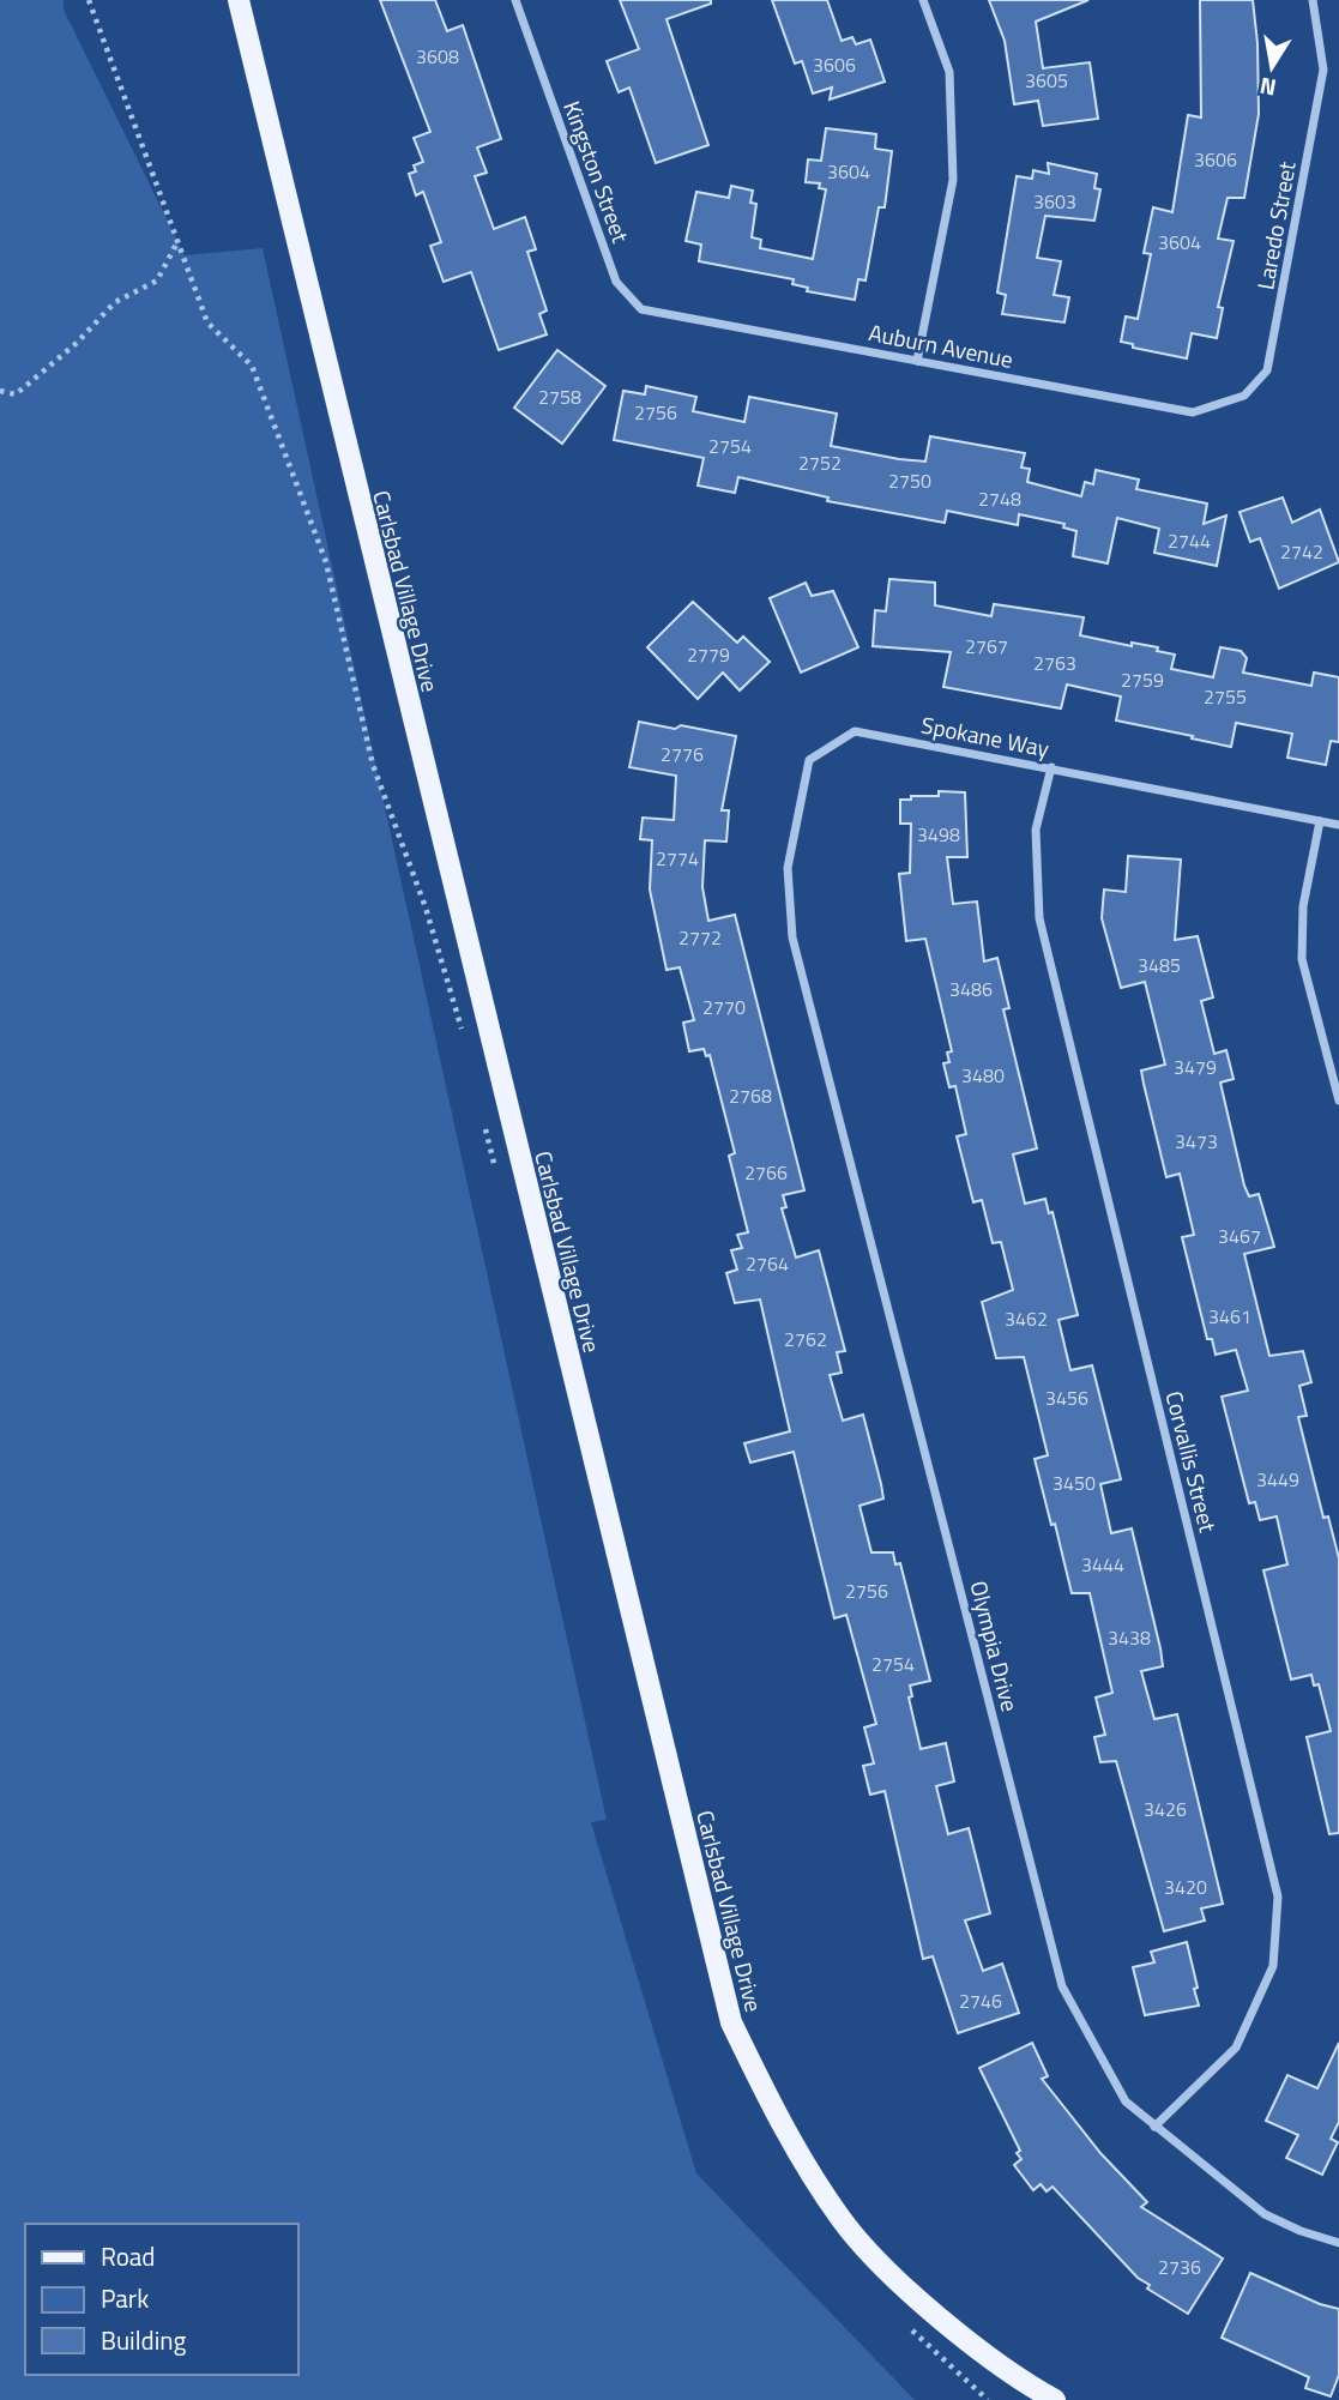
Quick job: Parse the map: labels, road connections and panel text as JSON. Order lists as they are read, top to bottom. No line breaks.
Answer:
{"streets":{"main road":["Carlsbad Village Drive"],"street":["Kingston Street","Laredo Street","Auburn Avenue","Spokane Way","Corvallis Street","Olympia Drive"]},"crossings":[["Kingston Street","Auburn Avenue"],["Laredo Street","Auburn Avenue"],["Spokane Way","Corvallis Street"],["Spokane Way","Olympia Drive"],["Corvallis Street","Olympia Drive"]],"house_numbers":["3608","3606","3605","3606","3604","3603","3604","2758","2756","2754","2752","2750","2748","2744","2742","2767","2779","2763","2759","2755","2776","3498","2774","2772","3485","3486","2770","3479","3480","2768","3473","2766","3467","2764","3461","3462","2762","3456","3449","3450","3444","2756","3438","2754","3426","3420","2746","2736"],"legend":["Road","Park","Building"],"north":"bottom"}
